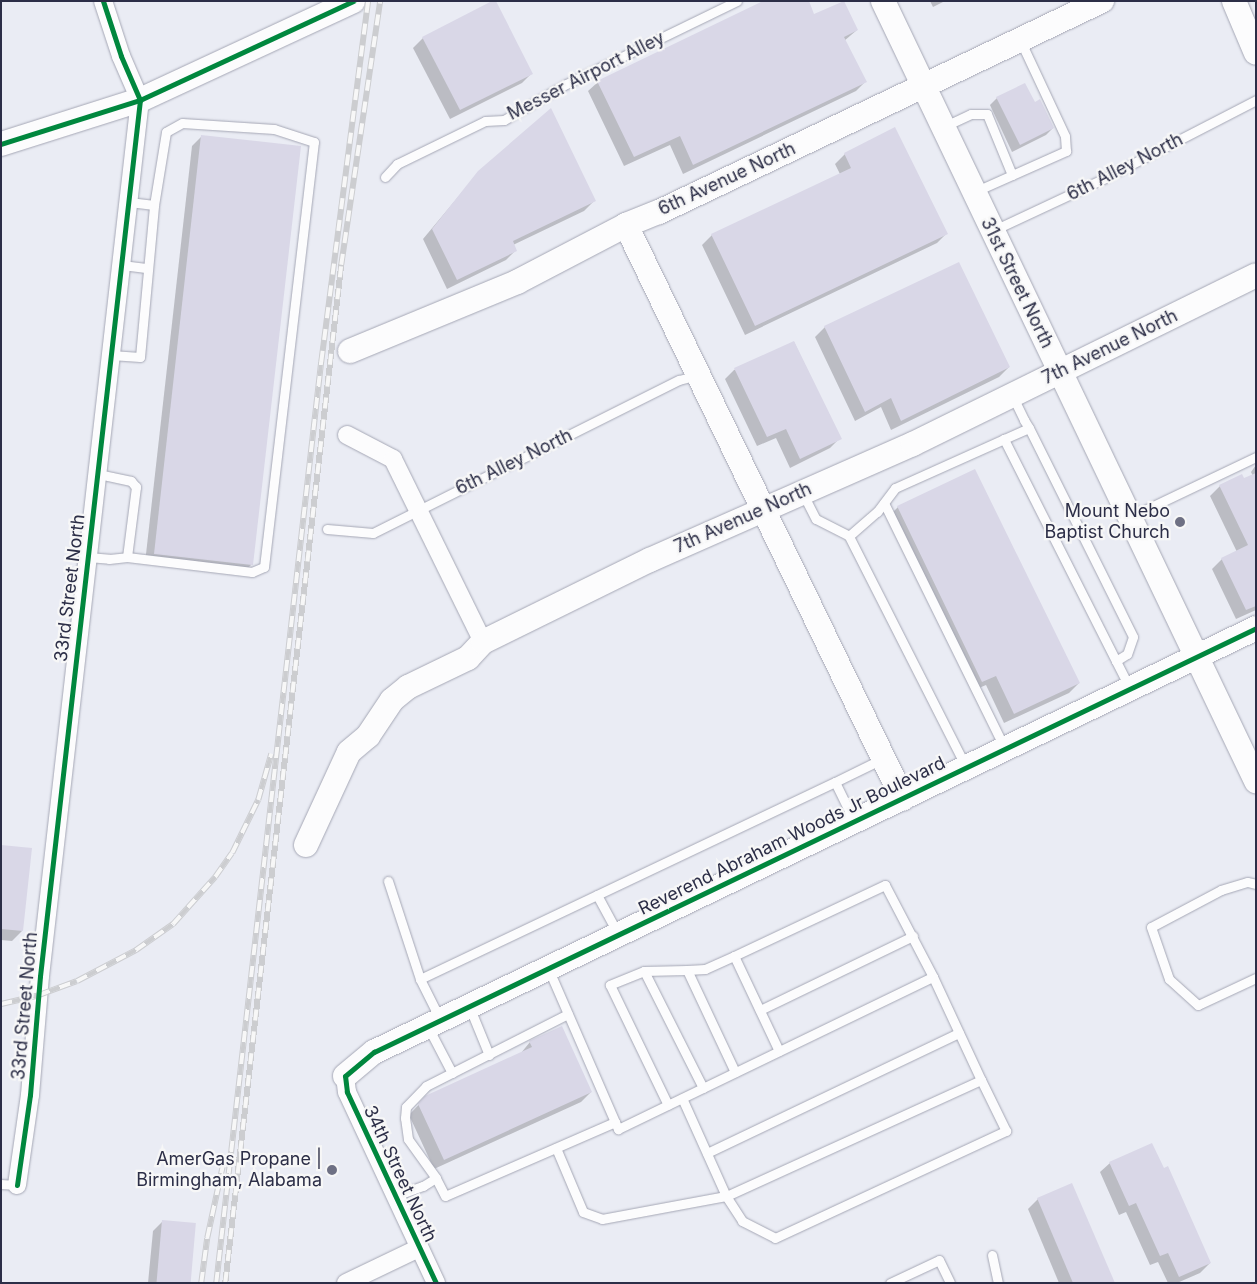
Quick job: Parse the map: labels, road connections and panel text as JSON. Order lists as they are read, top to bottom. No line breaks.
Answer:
{"streets":{"street":["6th Avenue North","31st Street North","7th Avenue North","33rd Street North","Reverend Abraham Woods Jr Boulevard","34th Street North"],"lane":["Messer Airport Alley","6th Alley North"]},"crossings":[["6th Alley North","31st Street North"],["6th Avenue North","31st Street North"],["31st Street North","7th Avenue North"],["31st Street North","Reverend Abraham Woods Jr Boulevard"],["Reverend Abraham Woods Jr Boulevard","34th Street North"]],"places":["Mount Nebo Baptist Church","AmerGas Propane | Birmingham, Alabama"]}
